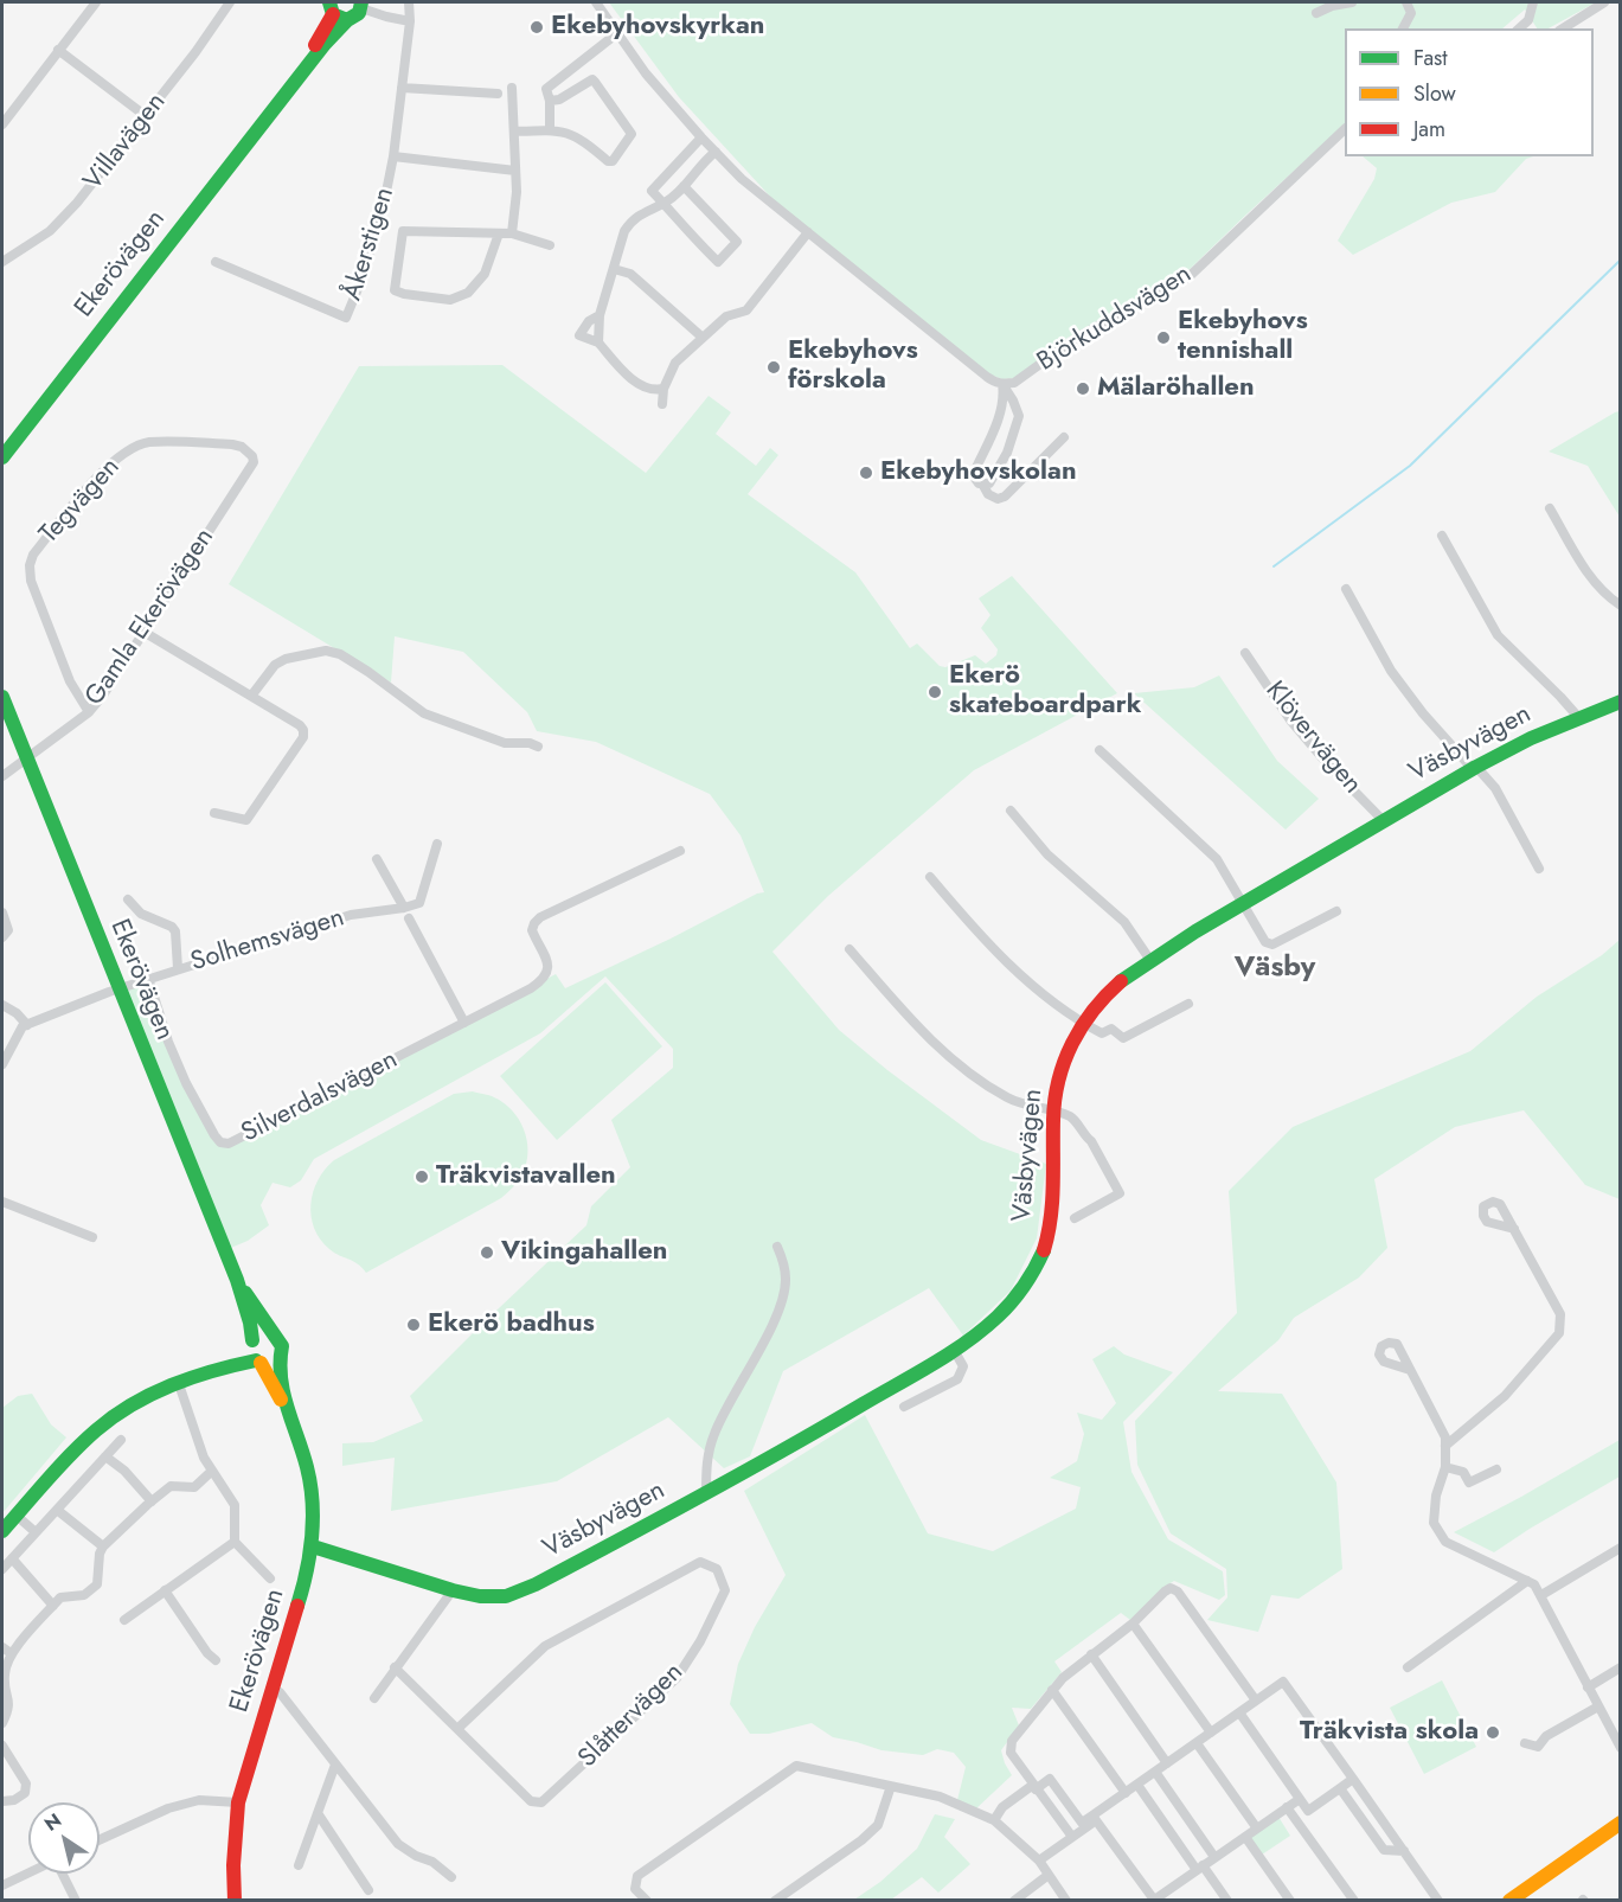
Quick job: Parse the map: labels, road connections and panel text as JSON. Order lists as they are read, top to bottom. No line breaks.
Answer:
{"streets":{"street":["Villavägen","Åkerstigen","Ekerövägen","Björkuddsvägen","Tegvägen","Gamla Ekerövägen","Klövervägen","Väsbyvägen","Solhemsvägen","Silverdalsvägen","Slåttervägen"]},"crossings":[["Ekerövägen","Gamla Ekerövägen"],["Ekerövägen","Väsbyvägen"],["Ekerövägen","Solhemsvägen"],["Tegvägen","Gamla Ekerövägen"],["Klövervägen","Väsbyvägen"],["Solhemsvägen","Silverdalsvägen"]],"districts":["Väsby"],"places":["Ekebyhovskyrkan","Ekebyhovs tennishall","Ekebyhovs förskola","Mälaröhallen","Ekebyhovskolan","Ekerö skateboardpark","Träkvistavallen","Vikingahallen","Ekerö badhus","Träkvista skola"],"legend":["Fast","Slow","Jam"],"north":"top left"}
